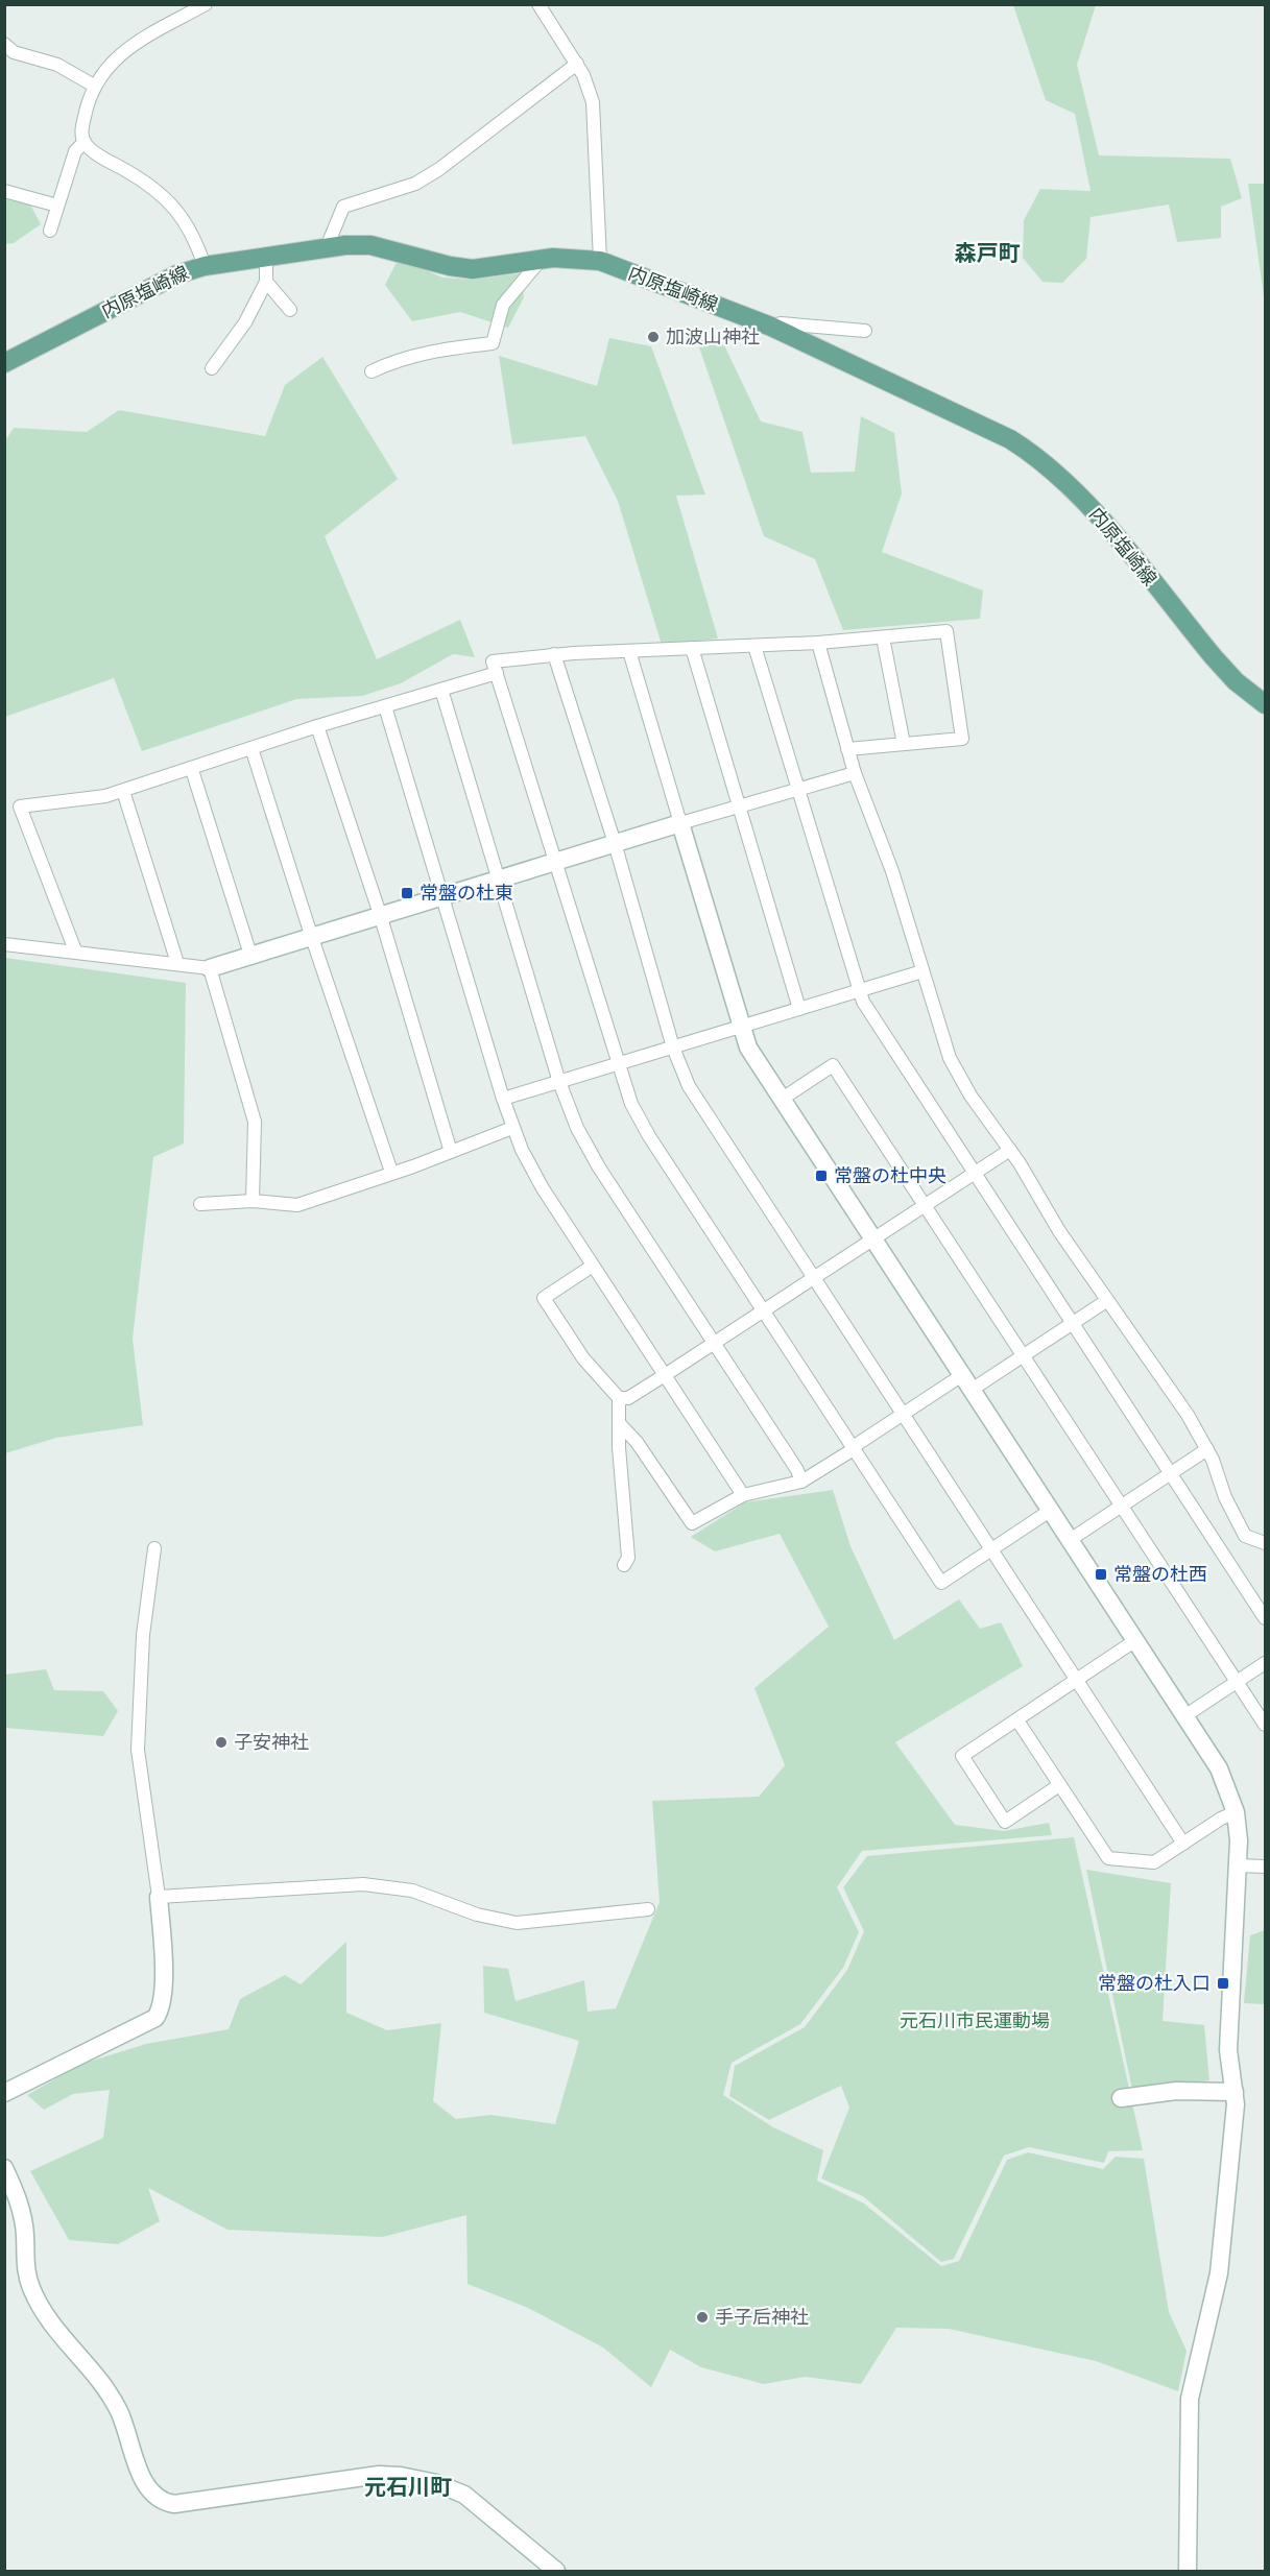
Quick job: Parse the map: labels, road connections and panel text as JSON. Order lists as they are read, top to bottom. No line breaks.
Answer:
{"streets":{"main road":["内原塩崎線"]},"districts":["森戸町","元石川町"],"parks":["元石川市民運動場"],"places":{"other":["加波山神社","子安神社","手子后神社"],"transit":["常盤の杜東","常盤の杜中央","常盤の杜西","常盤の杜入口"]}}
